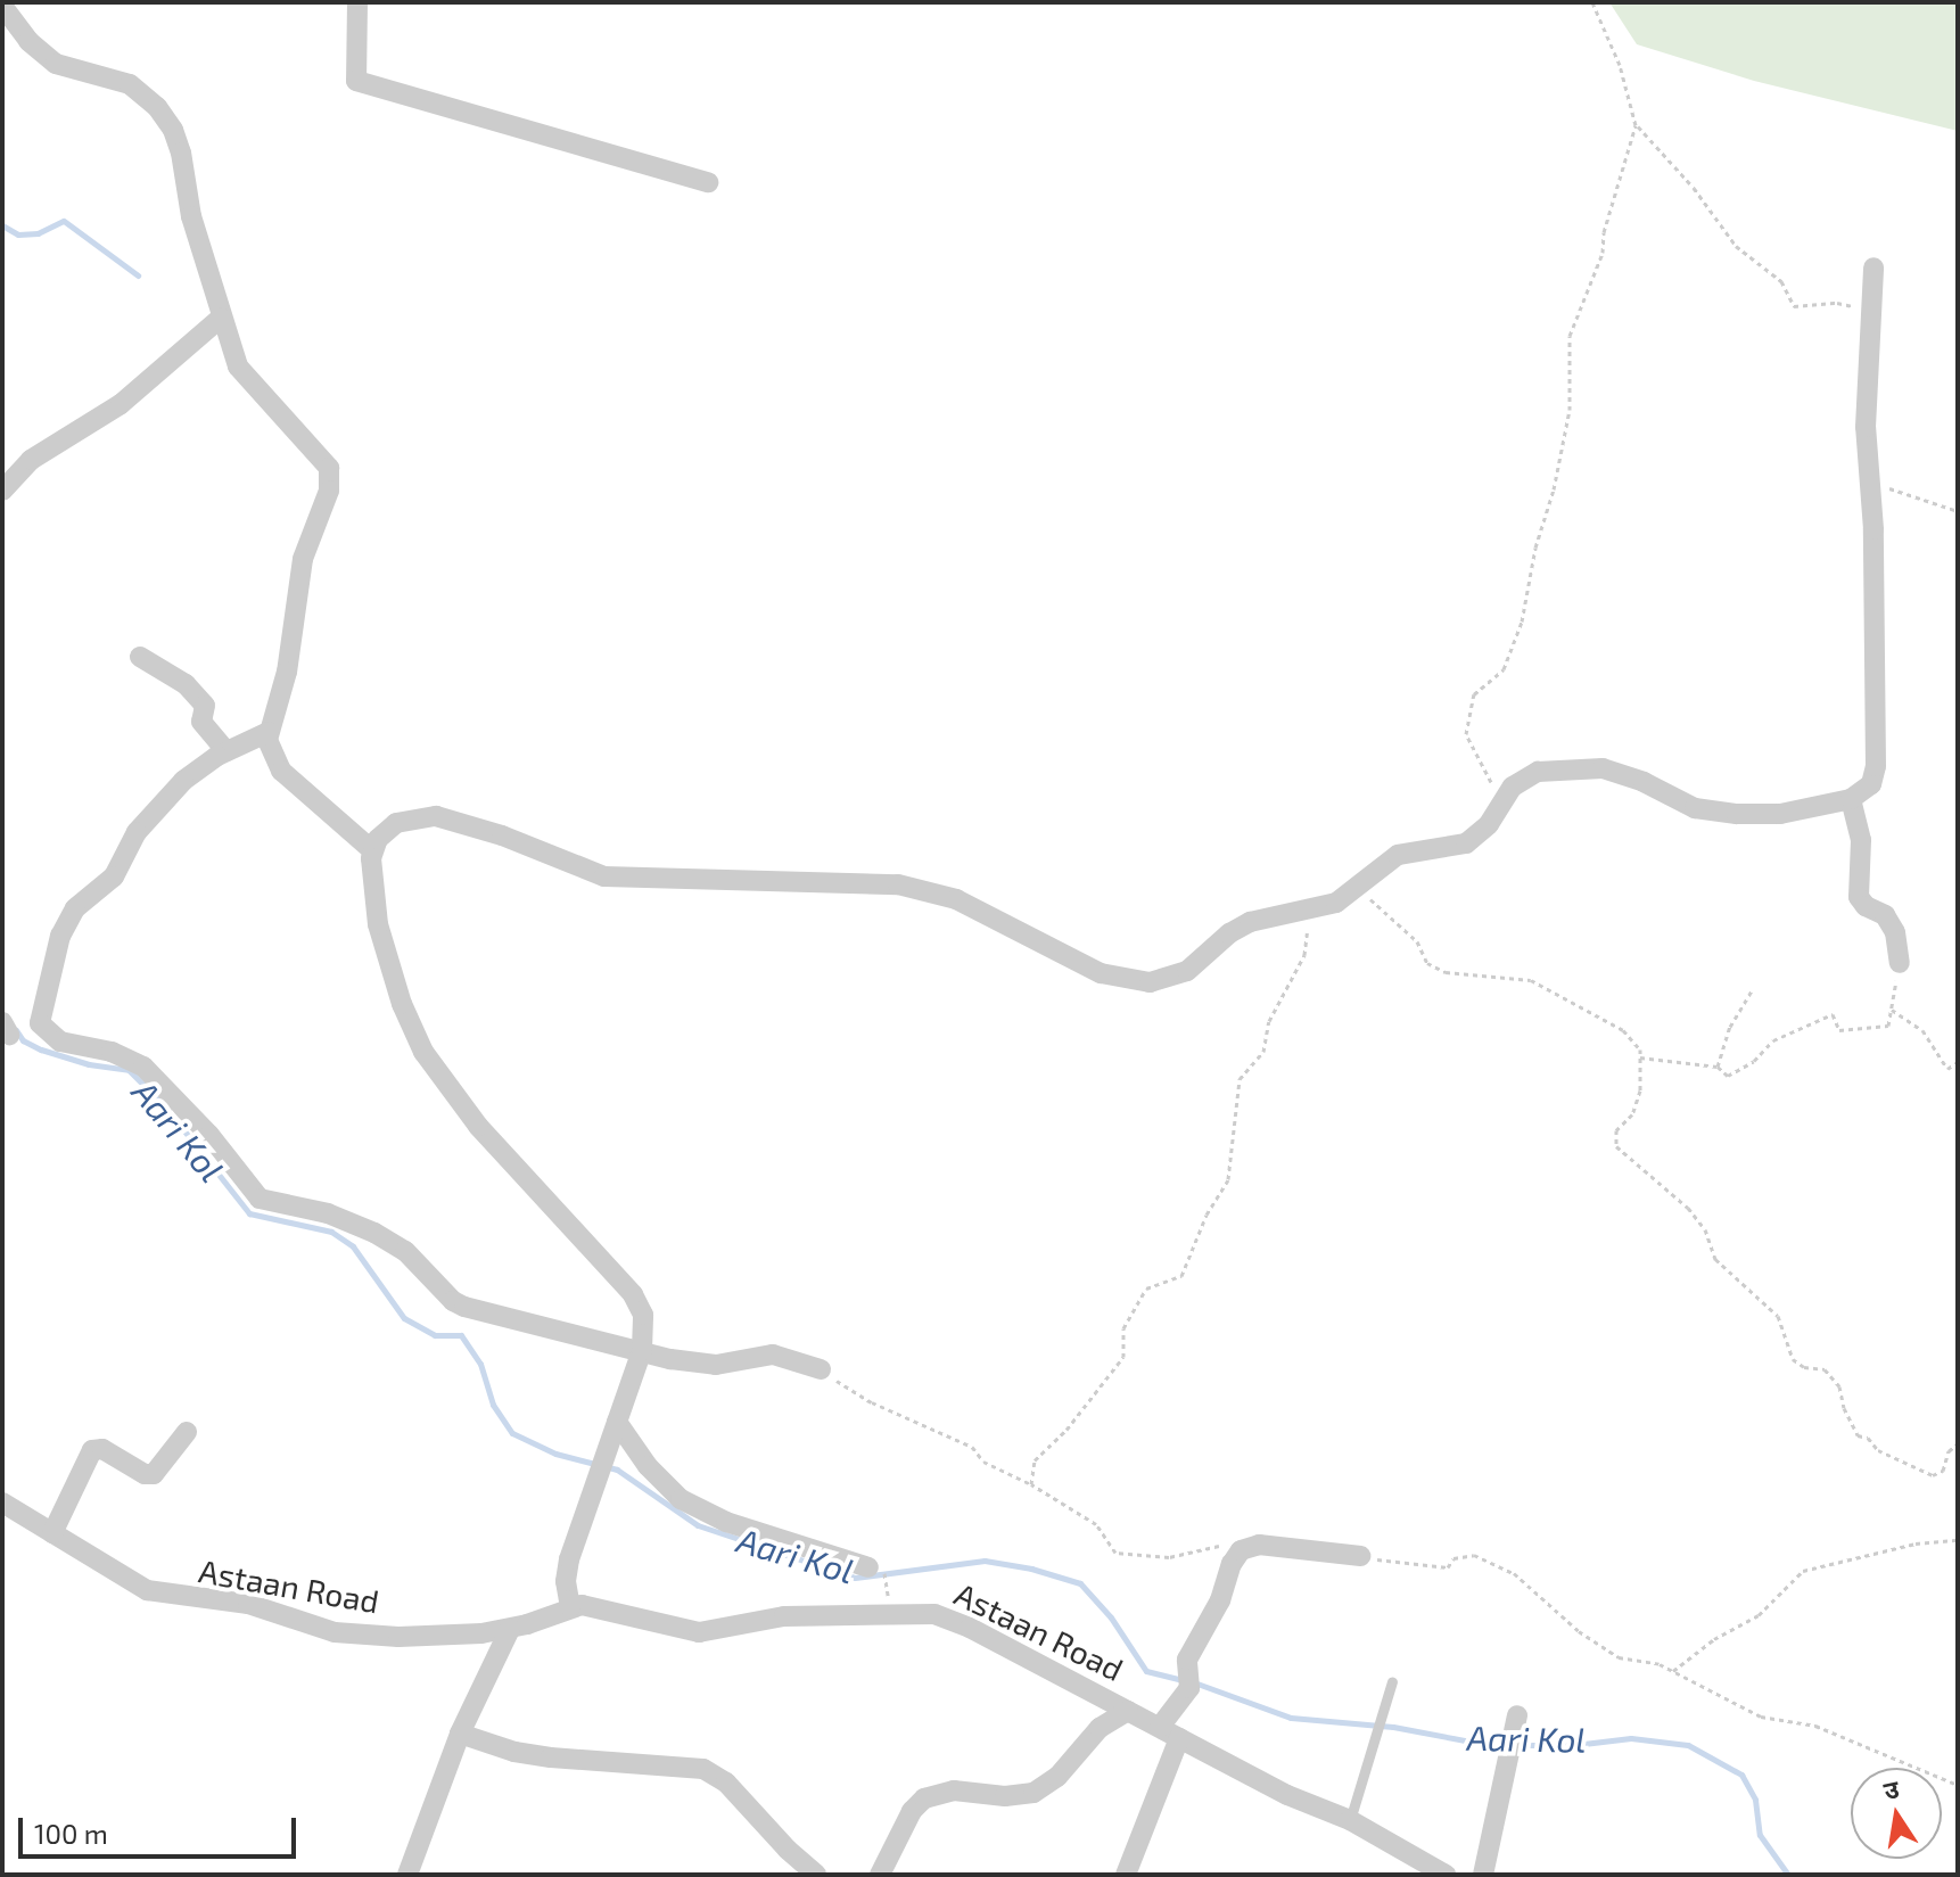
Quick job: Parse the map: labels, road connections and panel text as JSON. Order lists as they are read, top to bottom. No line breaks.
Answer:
{"streets":{"street":["Astaan Road"]},"water":["Aari Kol"],"scale_bar":"100 m","north":"top"}
